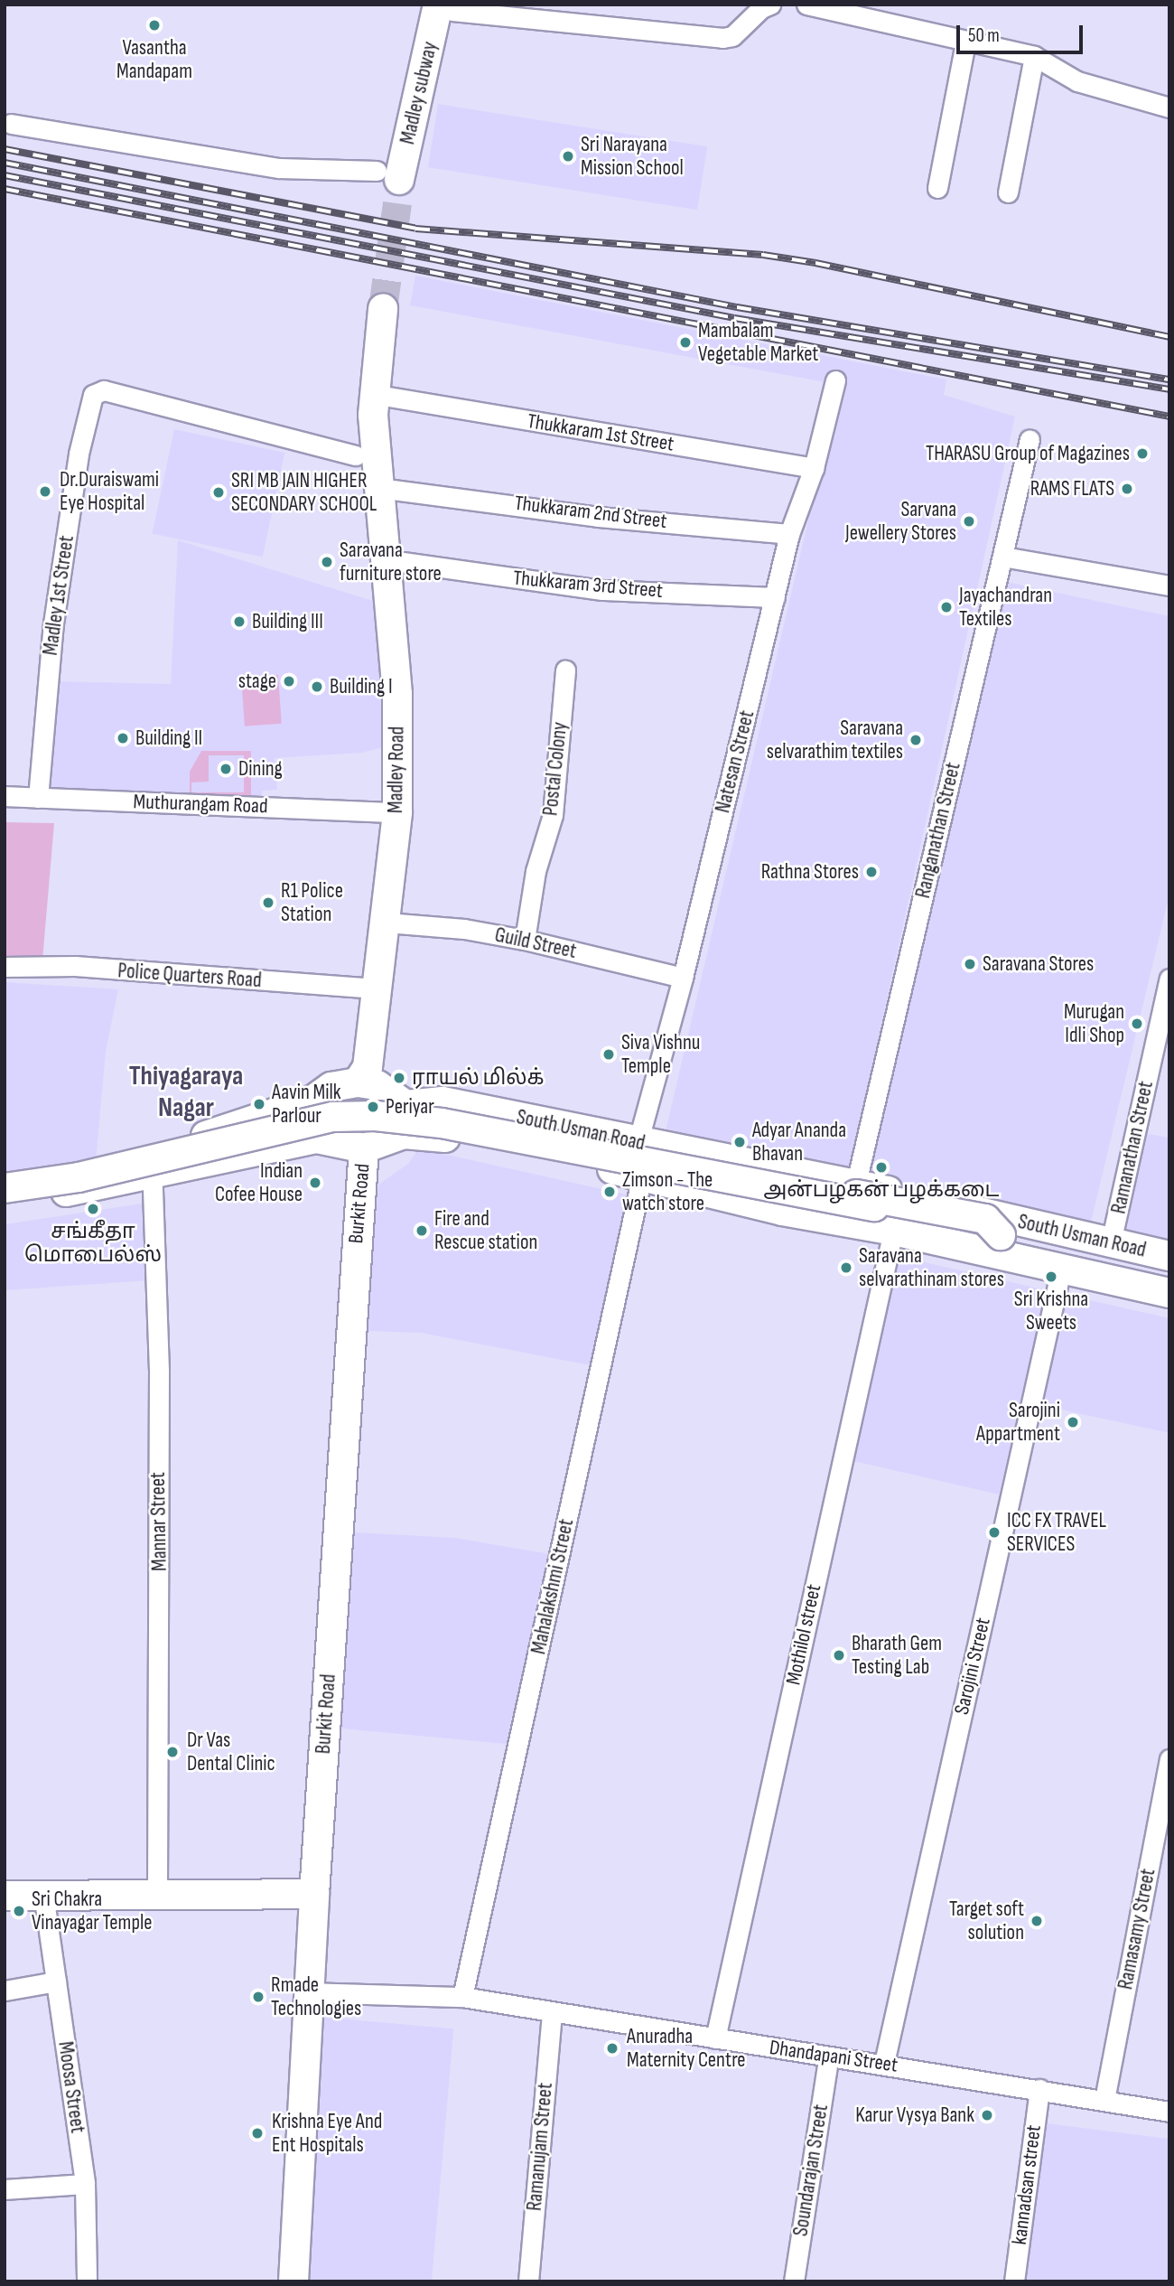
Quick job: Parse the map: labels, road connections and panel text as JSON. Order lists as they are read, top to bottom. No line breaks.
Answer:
{"streets":{"main road":["Madley subway","Madley Road","South Usman Road","Burkit Road"],"street":["Thukkaram 1st Street","Thukkaram 2nd Street","Thukkaram 3rd Street","Madley 1st Street","Natesan Street","Postal Colony","Muthurangam Road","Ranganathan Street","Guild Street","Police Quarters Road","Ramanathan Street","Mannar Street","Mahalakshmi Street","Mothilol street","Sarojini Street","Ramasamy Street","Dhandapani Street","Moosa Street","Ramanujam Street","Soundarajan Street","kannadsan street"]},"crossings":[["Thukkaram 1st Street","Natesan Street"],["Thukkaram 1st Street","Madley Road"],["Thukkaram 2nd Street","Natesan Street"],["Thukkaram 3rd Street","Natesan Street"],["Madley 1st Street","Muthurangam Road"],["Natesan Street","Guild Street"],["Natesan Street","South Usman Road"],["Postal Colony","Guild Street"],["Madley Road","Muthurangam Road"],["Madley Road","Guild Street"],["Madley Road","Police Quarters Road"],["Madley Road","South Usman Road"],["Madley Road","Burkit Road"],["Ranganathan Street","South Usman Road"],["South Usman Road","Ramanathan Street"],["South Usman Road","Burkit Road"],["South Usman Road","Mahalakshmi Street"],["South Usman Road","Mothilol street"],["South Usman Road","Sarojini Street"],["Burkit Road","Dhandapani Street"],["Mahalakshmi Street","Dhandapani Street"],["Mothilol street","Dhandapani Street"],["Sarojini Street","Dhandapani Street"],["Ramasamy Street","Dhandapani Street"],["Dhandapani Street","Ramanujam Street"],["Dhandapani Street","Soundarajan Street"],["Dhandapani Street","kannadsan street"]],"districts":["Thiyagaraya Nagar"],"places":["Vasantha Mandapam","Sri Narayana Mission School","Mambalam Vegetable Market","THARASU Group of Magazines","RAMS FLATS","Dr.Duraiswami Eye Hospital","SRI MB JAIN HIGHER SECONDARY SCHOOL","Sarvana Jewellery Stores","Saravana furniture store","Jayachandran Textiles","Building III","stage","Building I","Building II","Saravana selvarathim textiles","Dining","Rathna Stores","R1 Police Station","Saravana Stores","Murugan Idli Shop","Siva Vishnu Temple","ராயல் மில்க்","Aavin Milk Parlour","Periyar","Adyar Ananda Bhavan","அன்பழகன் பழக்கடை","Indian Cofee House","Zimson - The watch store","சங்கீதா மொபைல்ஸ்","Fire and Rescue station","Saravana selvarathinam stores","Sri Krishna Sweets","Sarojini Appartment","ICC FX TRAVEL SERVICES","Bharath Gem Testing Lab","Dr Vas Dental Clinic","Sri Chakra Vinayagar Temple","Target soft solution","Rmade Technologies","Anuradha Maternity Centre","Karur Vysya Bank","Krishna Eye And Ent Hospitals"],"scale_bar":"50 m"}
